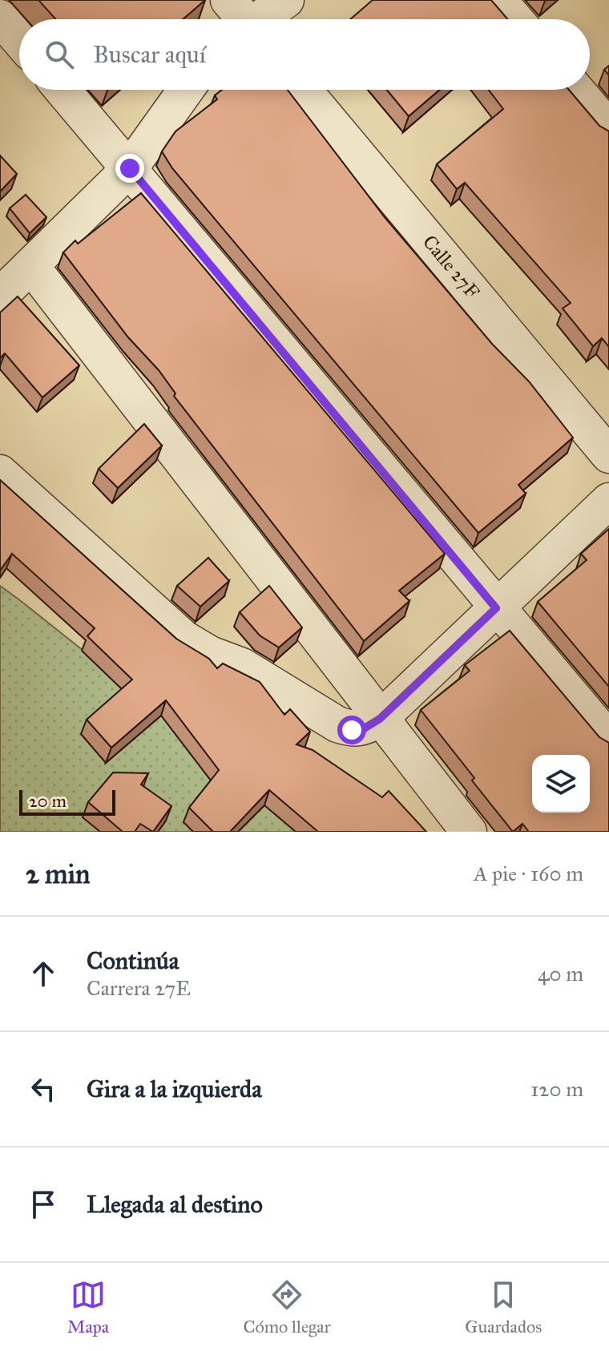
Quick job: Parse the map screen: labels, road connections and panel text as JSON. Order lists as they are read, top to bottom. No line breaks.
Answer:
{"streets":{"street":["Calle 27F"]},"scale_bar":"20 m","page":{"search":"Buscar aquí","scale":"20 m","heading":["2 min","A pie · 160 m"],"list":[["Continúa","Carrera 27E","40 m"],["Gira a la izquierda","120 m"],"Llegada al destino"],"nav":["Mapa","Cómo llegar","Guardados"]}}
